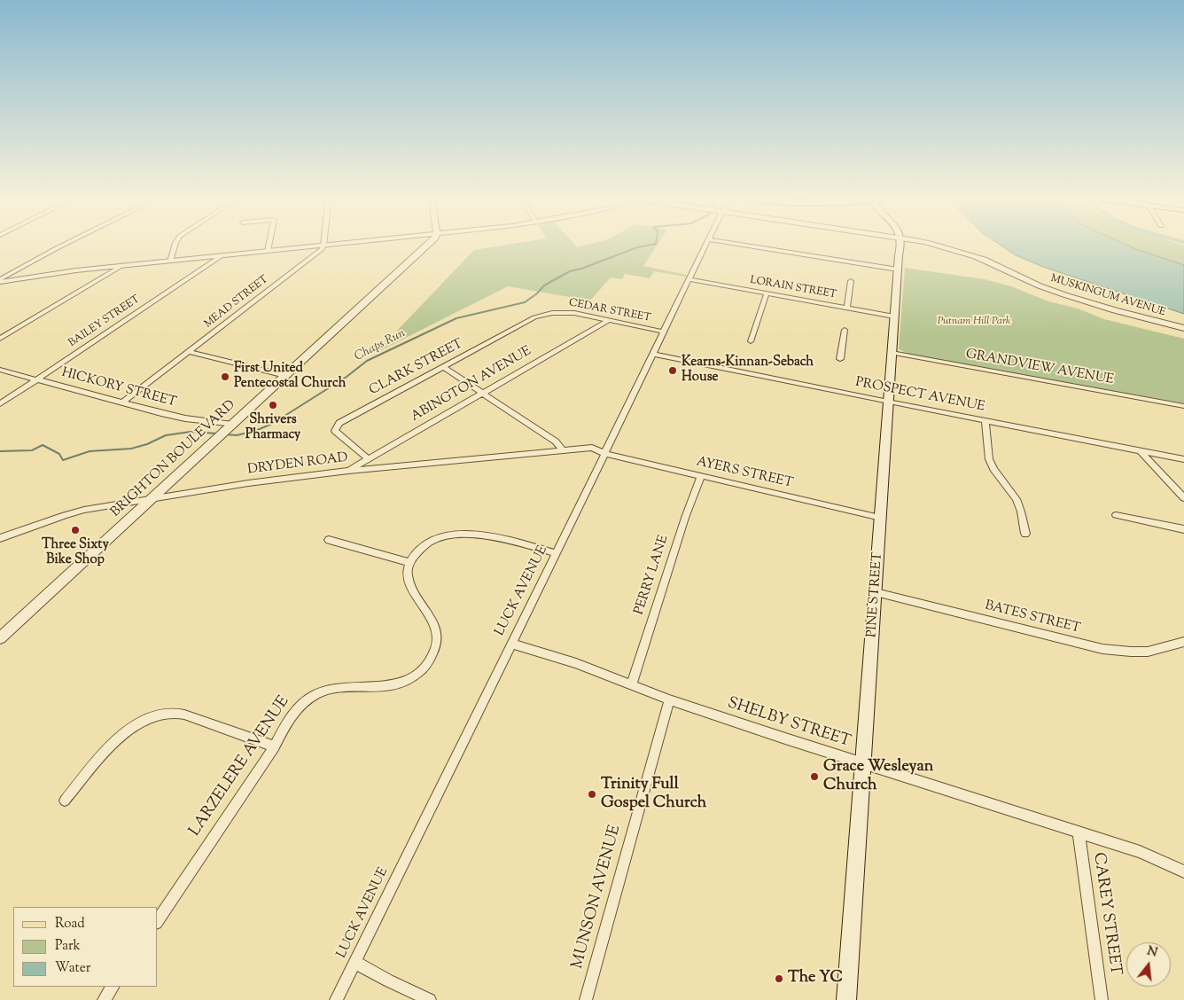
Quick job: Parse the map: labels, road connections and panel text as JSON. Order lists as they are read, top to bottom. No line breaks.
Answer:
{"streets":{"main road":["PINE STREET"],"street":["LORAIN STREET","MUSKINGUM AVENUE","MEAD STREET","CEDAR STREET","BAILEY STREET","CLARK STREET","GRANDVIEW AVENUE","ABINGTON AVENUE","HICKORY STREET","PROSPECT AVENUE","BRIGHTON BOULEVARD","DRYDEN ROAD","AYERS STREET","PERRY LANE","LUCK AVENUE","BATES STREET","SHELBY STREET","LARZELERE AVENUE","MUNSON AVENUE","CAREY STREET"]},"crossings":[["LORAIN STREET","LUCK AVENUE"],["LORAIN STREET","PINE STREET"],["MEAD STREET","HICKORY STREET"],["CEDAR STREET","CLARK STREET"],["CEDAR STREET","ABINGTON AVENUE"],["CEDAR STREET","LUCK AVENUE"],["BAILEY STREET","HICKORY STREET"],["CLARK STREET","ABINGTON AVENUE"],["GRANDVIEW AVENUE","PINE STREET"],["ABINGTON AVENUE","DRYDEN ROAD"],["HICKORY STREET","BRIGHTON BOULEVARD"],["PROSPECT AVENUE","LUCK AVENUE"],["PROSPECT AVENUE","PINE STREET"],["BRIGHTON BOULEVARD","DRYDEN ROAD"],["DRYDEN ROAD","AYERS STREET"],["DRYDEN ROAD","LUCK AVENUE"],["AYERS STREET","PERRY LANE"],["AYERS STREET","LUCK AVENUE"],["AYERS STREET","PINE STREET"],["PERRY LANE","SHELBY STREET"],["LUCK AVENUE","SHELBY STREET"],["PINE STREET","BATES STREET"],["PINE STREET","SHELBY STREET"],["SHELBY STREET","MUNSON AVENUE"],["SHELBY STREET","CAREY STREET"]],"water":["Chaps Run"],"parks":["Putnam Hill Park"],"places":["Kearns-Kinnan-Sebach House","First United Pentecostal Church","Shrivers Pharmacy","Three Sixty Bike Shop","Grace Wesleyan Church","Trinity Full Gospel Church","The YC"],"legend":["Road","Park","Water"],"north":"top"}
